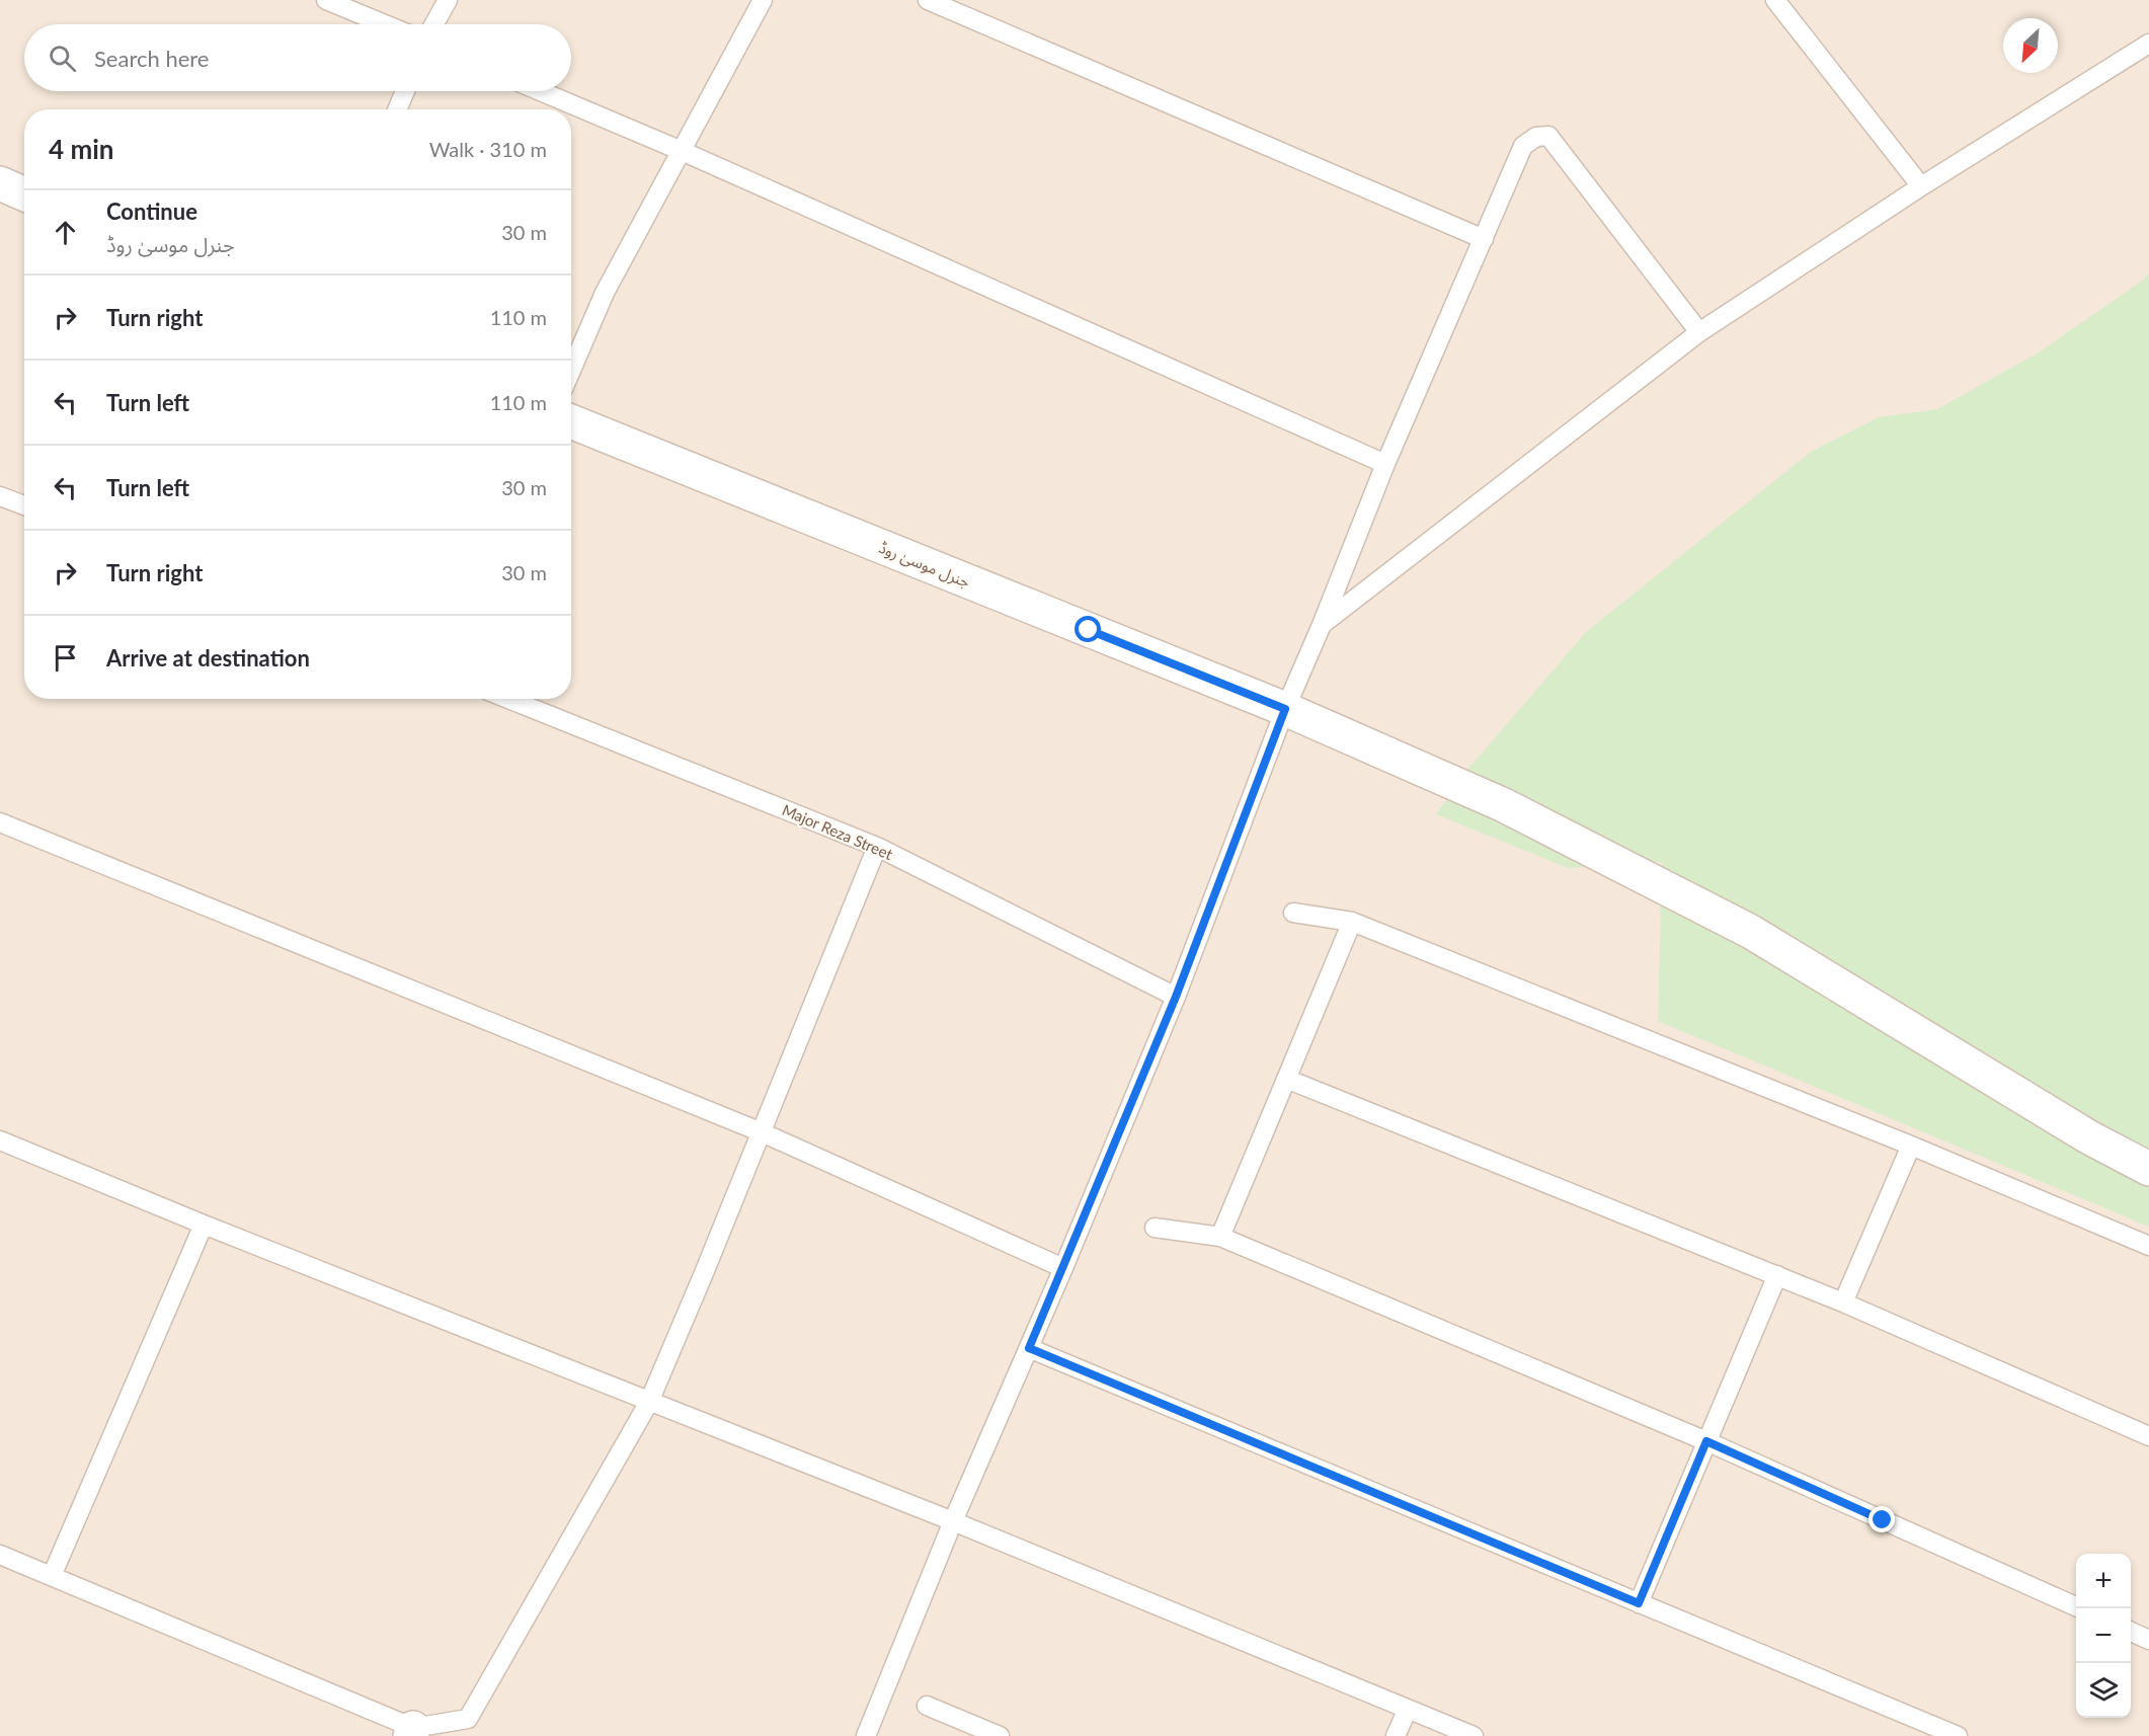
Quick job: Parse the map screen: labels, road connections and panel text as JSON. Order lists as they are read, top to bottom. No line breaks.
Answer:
{"streets":{"street":["جنرل موسیٰ روڈ"],"lane":["Major Reza Street"]},"north":"bottom left","page":{"search":"Search here","heading":["4 min","Walk · 310 m"],"list":[["Continue","جنرل موسیٰ روڈ","30 m"],["Turn right","110 m"],["Turn left","110 m"],["Turn left","30 m"],["Turn right","30 m"],"Arrive at destination"],"map_buttons":["+","−"]}}
